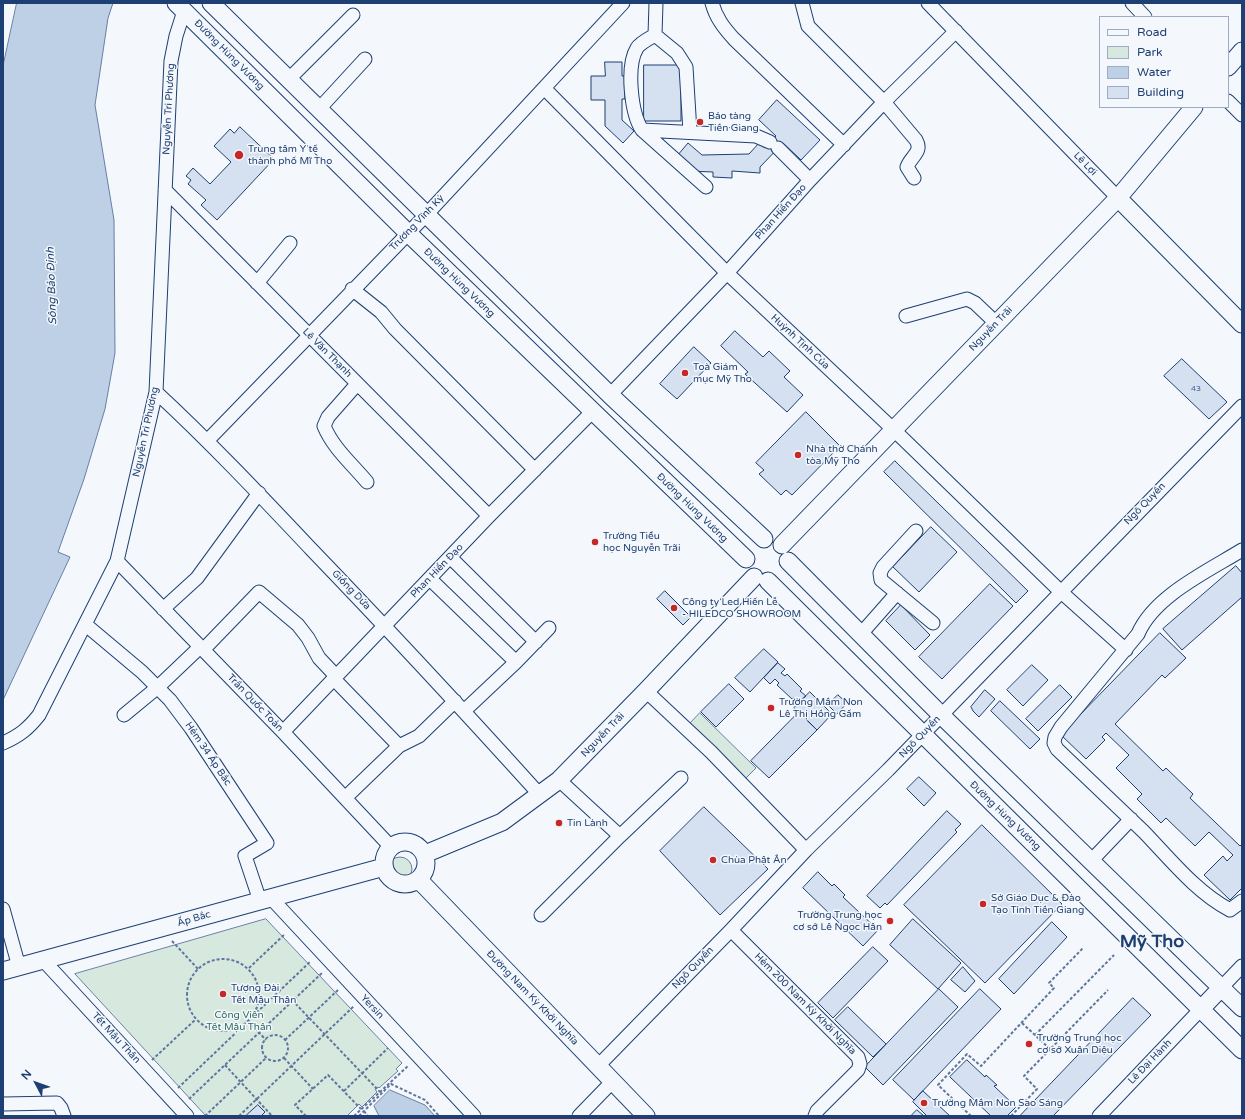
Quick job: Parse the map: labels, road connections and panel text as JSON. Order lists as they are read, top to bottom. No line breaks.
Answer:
{"streets":{"main road":["Đường Hùng Vương","Lê Lợi","Nguyễn Trãi","Ấp Bắc","Đường Nam Kỳ Khởi Nghĩa"],"street":["Nguyễn Tri Phương","Phan Hiển Đạo","Trương Vĩnh Ký","Huỳnh Tịnh Của","Lê Văn Thạnh","Ngô Quyền","Giồng Dứa","Trần Quốc Toản","Hẻm 34 Ấp Bắc","Hẻm 200 Nam Kỳ Khởi Nghĩa","Yersin","Tết Mậu Thân","Lê Đại Hành"]},"crossings":[["Đường Hùng Vương","Nguyễn Tri Phương"],["Đường Hùng Vương","Phan Hiển Đạo"],["Đường Hùng Vương","Trương Vĩnh Ký"],["Đường Hùng Vương","Nguyễn Trãi"],["Đường Hùng Vương","Ngô Quyền"],["Đường Hùng Vương","Lê Đại Hành"],["Nguyễn Tri Phương","Lê Văn Thạnh"],["Nguyễn Tri Phương","Giồng Dứa"],["Nguyễn Tri Phương","Trần Quốc Toản"],["Nguyễn Tri Phương","Hẻm 34 Ấp Bắc"],["Lê Lợi","Phan Hiển Đạo"],["Lê Lợi","Nguyễn Trãi"],["Phan Hiển Đạo","Huỳnh Tịnh Của"],["Phan Hiển Đạo","Lê Văn Thạnh"],["Phan Hiển Đạo","Giồng Dứa"],["Phan Hiển Đạo","Trần Quốc Toản"],["Trương Vĩnh Ký","Huỳnh Tịnh Của"],["Trương Vĩnh Ký","Lê Văn Thạnh"],["Trương Vĩnh Ký","Giồng Dứa"],["Nguyễn Trãi","Huỳnh Tịnh Của"],["Nguyễn Trãi","Giồng Dứa"],["Nguyễn Trãi","Trần Quốc Toản"],["Nguyễn Trãi","Ấp Bắc"],["Nguyễn Trãi","Đường Nam Kỳ Khởi Nghĩa"],["Huỳnh Tịnh Của","Ngô Quyền"],["Ngô Quyền","Đường Nam Kỳ Khởi Nghĩa"],["Ngô Quyền","Hẻm 200 Nam Kỳ Khởi Nghĩa"],["Trần Quốc Toản","Ấp Bắc"],["Trần Quốc Toản","Đường Nam Kỳ Khởi Nghĩa"],["Hẻm 34 Ấp Bắc","Ấp Bắc"],["Hẻm 34 Ấp Bắc","Yersin"],["Ấp Bắc","Đường Nam Kỳ Khởi Nghĩa"],["Ấp Bắc","Yersin"],["Ấp Bắc","Tết Mậu Thân"]],"districts":["Mỹ Tho"],"water":["Sông Bảo Định"],"parks":["Công Viên Tết Mậu Thân"],"places":["Bảo tàng Tiền Giang","Trung tâm Y tế thành phố Mĩ Tho","Toà Giám mục Mỹ Tho","Nhà thờ Chánh tòa Mỹ Tho","Trường Tiểu học Nguyễn Trãi","Công ty Led Hiến Lễ - HILEDCO SHOWROOM","Trường Mầm Non Lê Thị Hồng Gấm","Tin Lành","Chùa Phật Ân","Sở Giáo Dục & Đào Tạo Tỉnh Tiền Giang","Trường Trung học cơ sở Lê Ngọc Hân","Tượng Đài Tết Mậu Thân","Trường Trung học cơ sở Xuân Diệu","Trường Mầm Non Sao Sáng"],"house_numbers":["43"],"legend":["Road","Park","Water","Building"],"north":"top left"}
